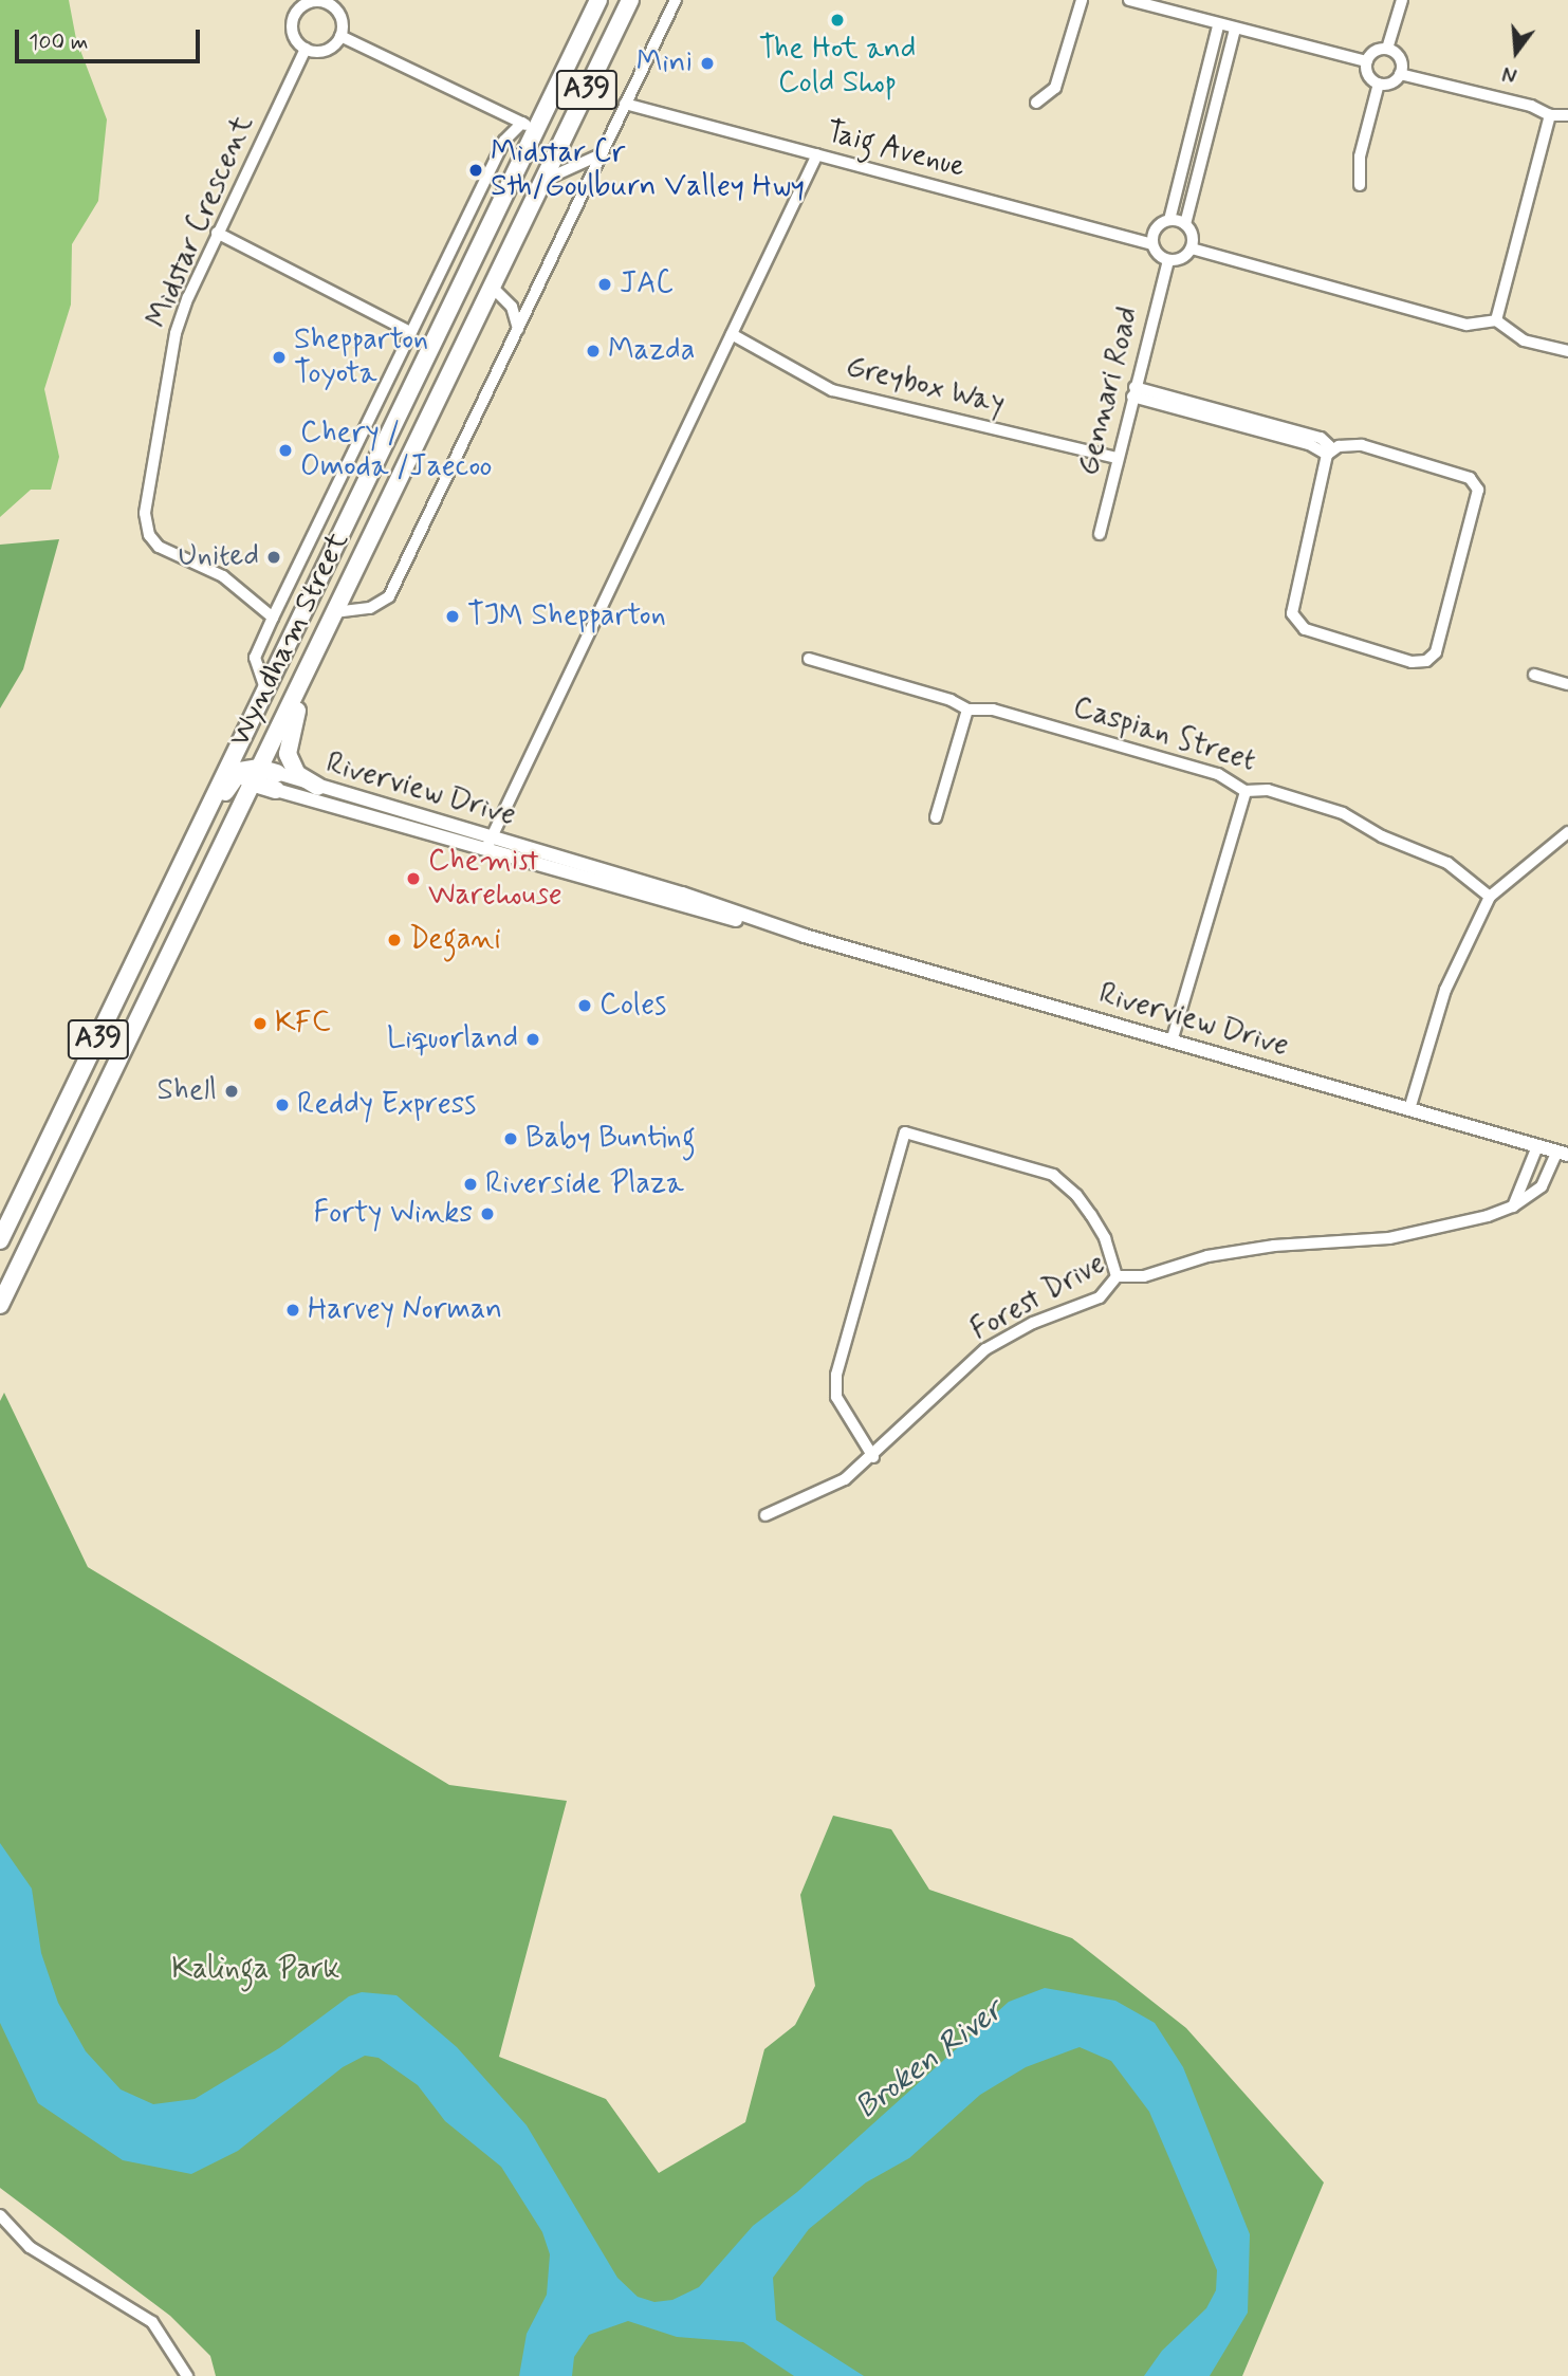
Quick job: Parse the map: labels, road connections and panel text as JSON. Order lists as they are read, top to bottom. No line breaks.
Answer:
{"streets":{"highway":["A39","Wyndham Street"],"street":["Taig Avenue","Midstar Crescent","Greybox Way","Gennari Road","Caspian Street","Riverview Drive","Forest Drive"]},"crossings":[["Taig Avenue","Gennari Road"],["Greybox Way","Gennari Road"],["Riverview Drive","Forest Drive"]],"water":["Broken River"],"parks":["Kalinga Park"],"places":["The Hot and Cold Shop","Mini","Midstar Cr Sth/Goulburn Valley Hwy","JAC","Mazda","Shepparton Toyota","Chery / Omoda /Jaecoo","United","TJM Shepparton","Chemist Warehouse","Degani","Coles","KFC","Liquorland","Shell","Reddy Express","Baby Bunting","Riverside Plaza","Forty Winks","Harvey Norman"],"scale_bar":"100 m","north":"bottom"}
